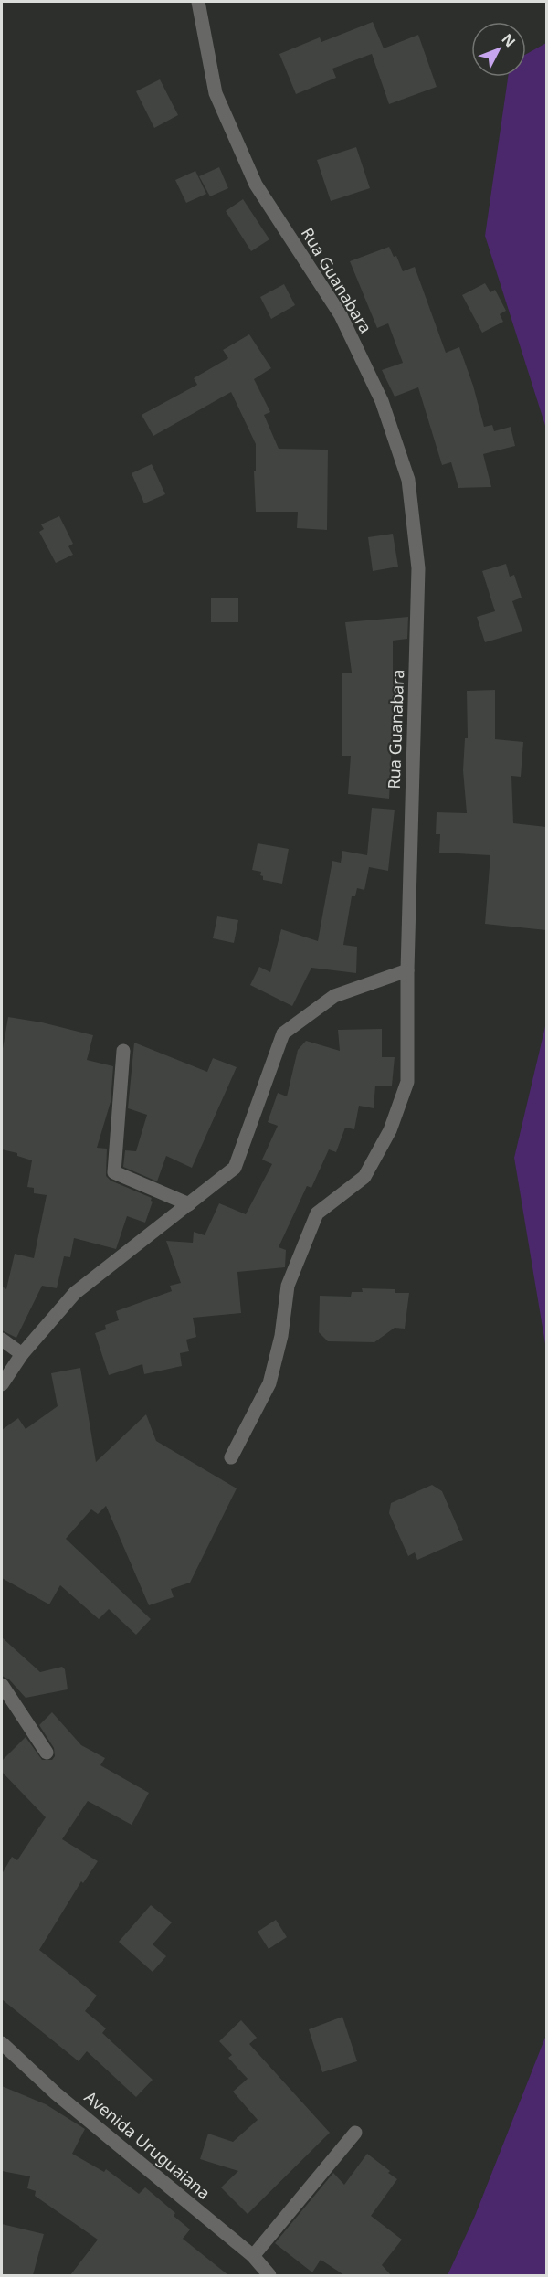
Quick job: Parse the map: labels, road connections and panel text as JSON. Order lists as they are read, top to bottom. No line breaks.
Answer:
{"streets":{"street":["Rua Guanabara","Avenida Uruguaiana"]},"north":"top right"}
